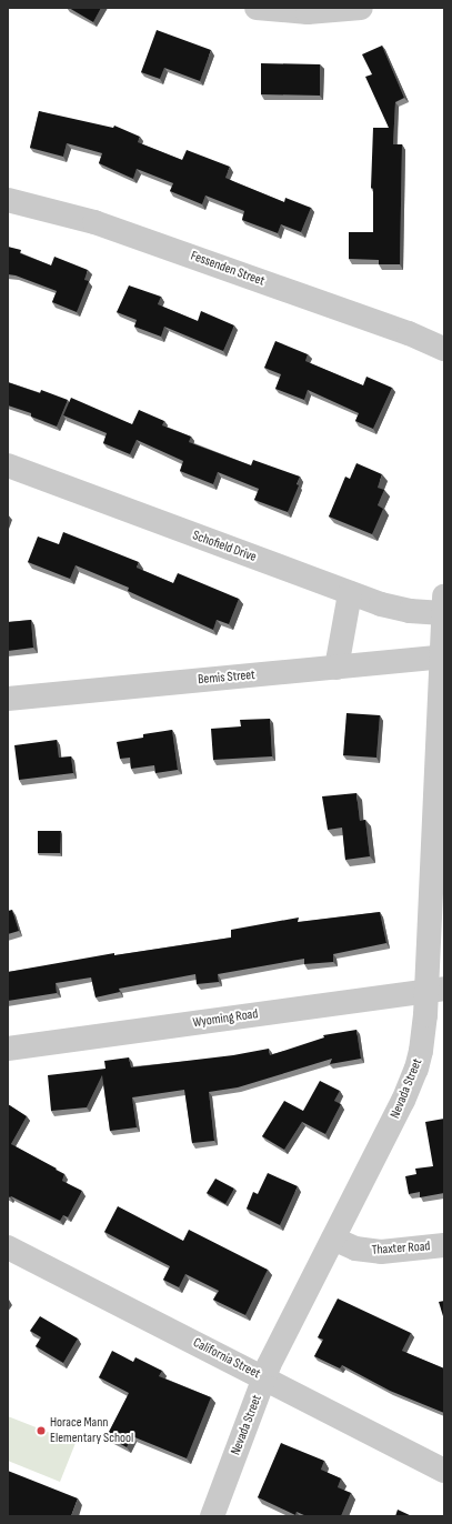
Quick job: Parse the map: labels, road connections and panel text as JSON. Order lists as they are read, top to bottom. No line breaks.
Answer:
{"streets":{"street":["Fessenden Street","Schofield Drive","Bemis Street","Wyoming Road","Nevada Street","Thaxter Road","California Street"]},"crossings":[["Schofield Drive","Nevada Street"],["Bemis Street","Nevada Street"],["Wyoming Road","Nevada Street"],["Nevada Street","Thaxter Road"],["Nevada Street","California Street"]],"places":["Horace Mann Elementary School"]}
